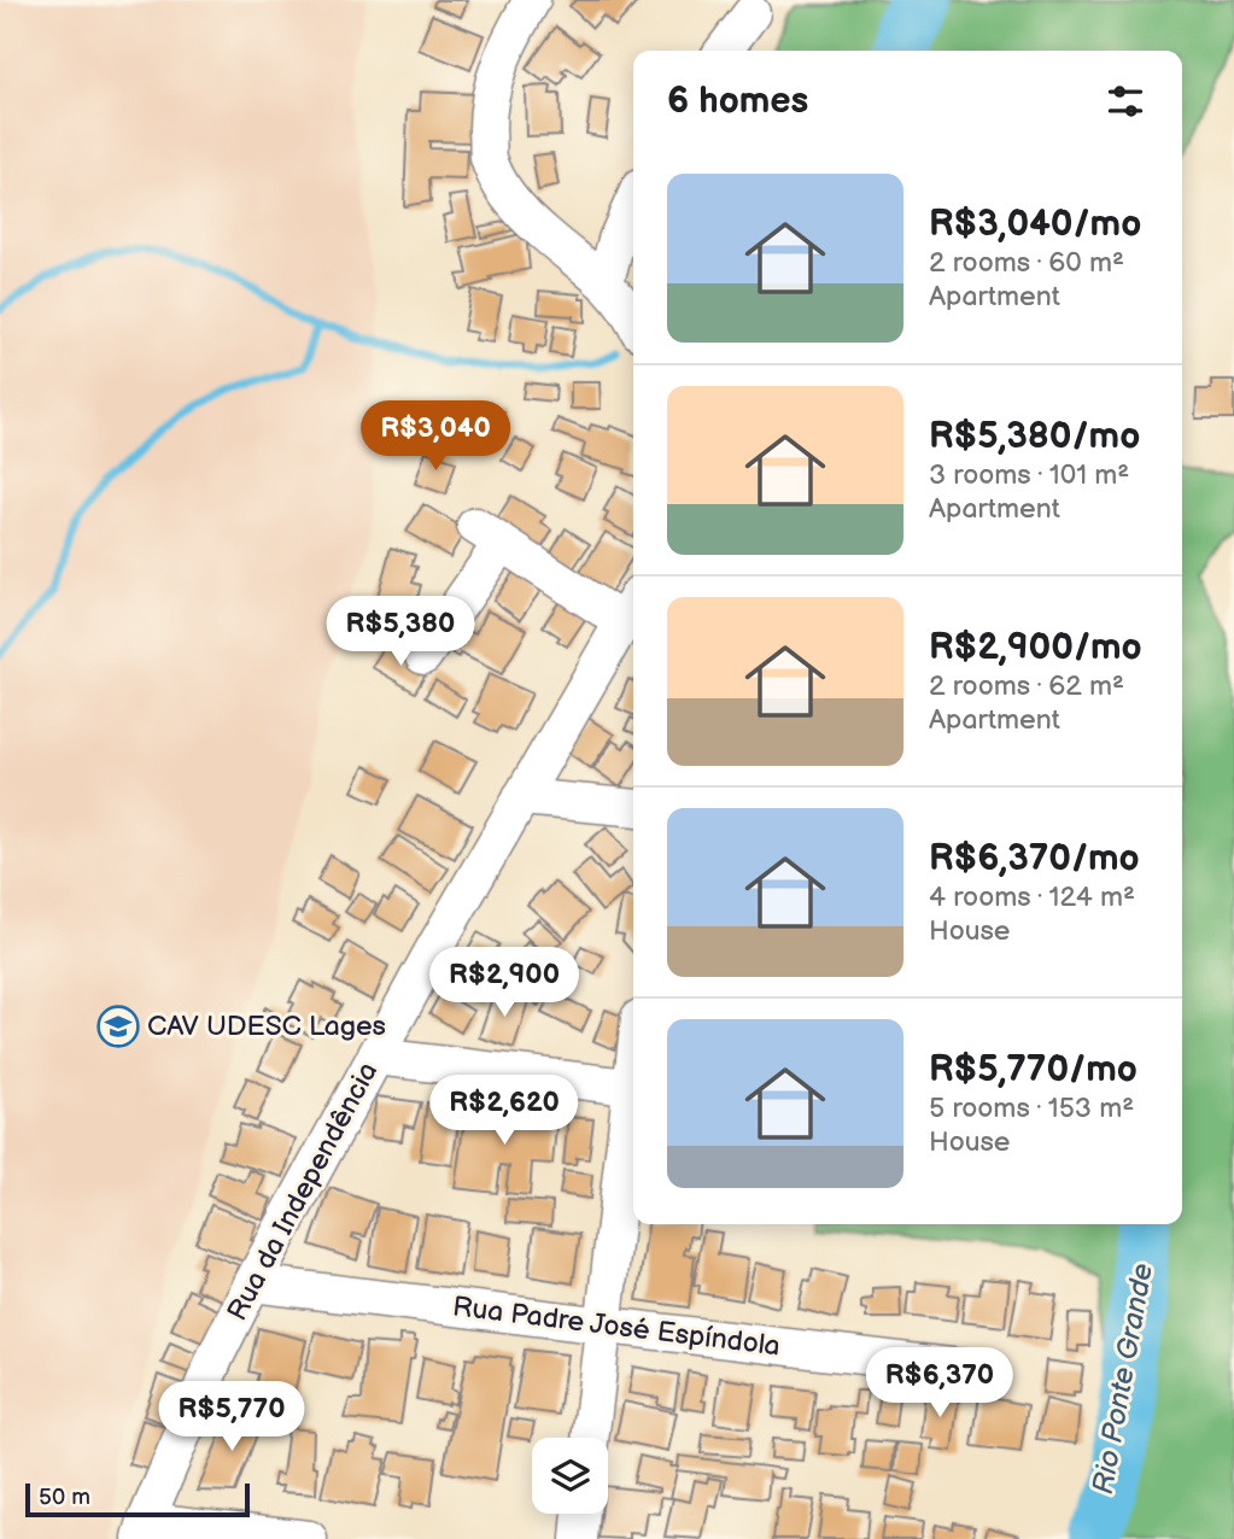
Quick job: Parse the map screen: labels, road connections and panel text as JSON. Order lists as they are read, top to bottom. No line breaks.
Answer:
{"streets":{"street":["Rua da Independência","Rua Padre José Espíndola"]},"crossings":[["Rua da Independência","Rua Padre José Espíndola"]],"water":["Rio Ponte Grande"],"places":{"school or university":["CAV UDESC Lages"]},"scale_bar":"50 m","page":{"heading":"6 homes","list":[{"name":"R$3,040/mo","note":"2 rooms · 60 m² · Apartment"},{"name":"R$5,380/mo","note":"3 rooms · 101 m² · Apartment"},{"name":"R$2,900/mo","note":"2 rooms · 62 m² · Apartment"},{"name":"R$6,370/mo","note":"4 rooms · 124 m² · House"},{"name":"R$5,770/mo","note":"5 rooms · 153 m² · House"}],"price":["R$3,040","R$5,380","R$2,900","R$2,620","R$6,370","R$5,770"],"scale":"50 m"}}
